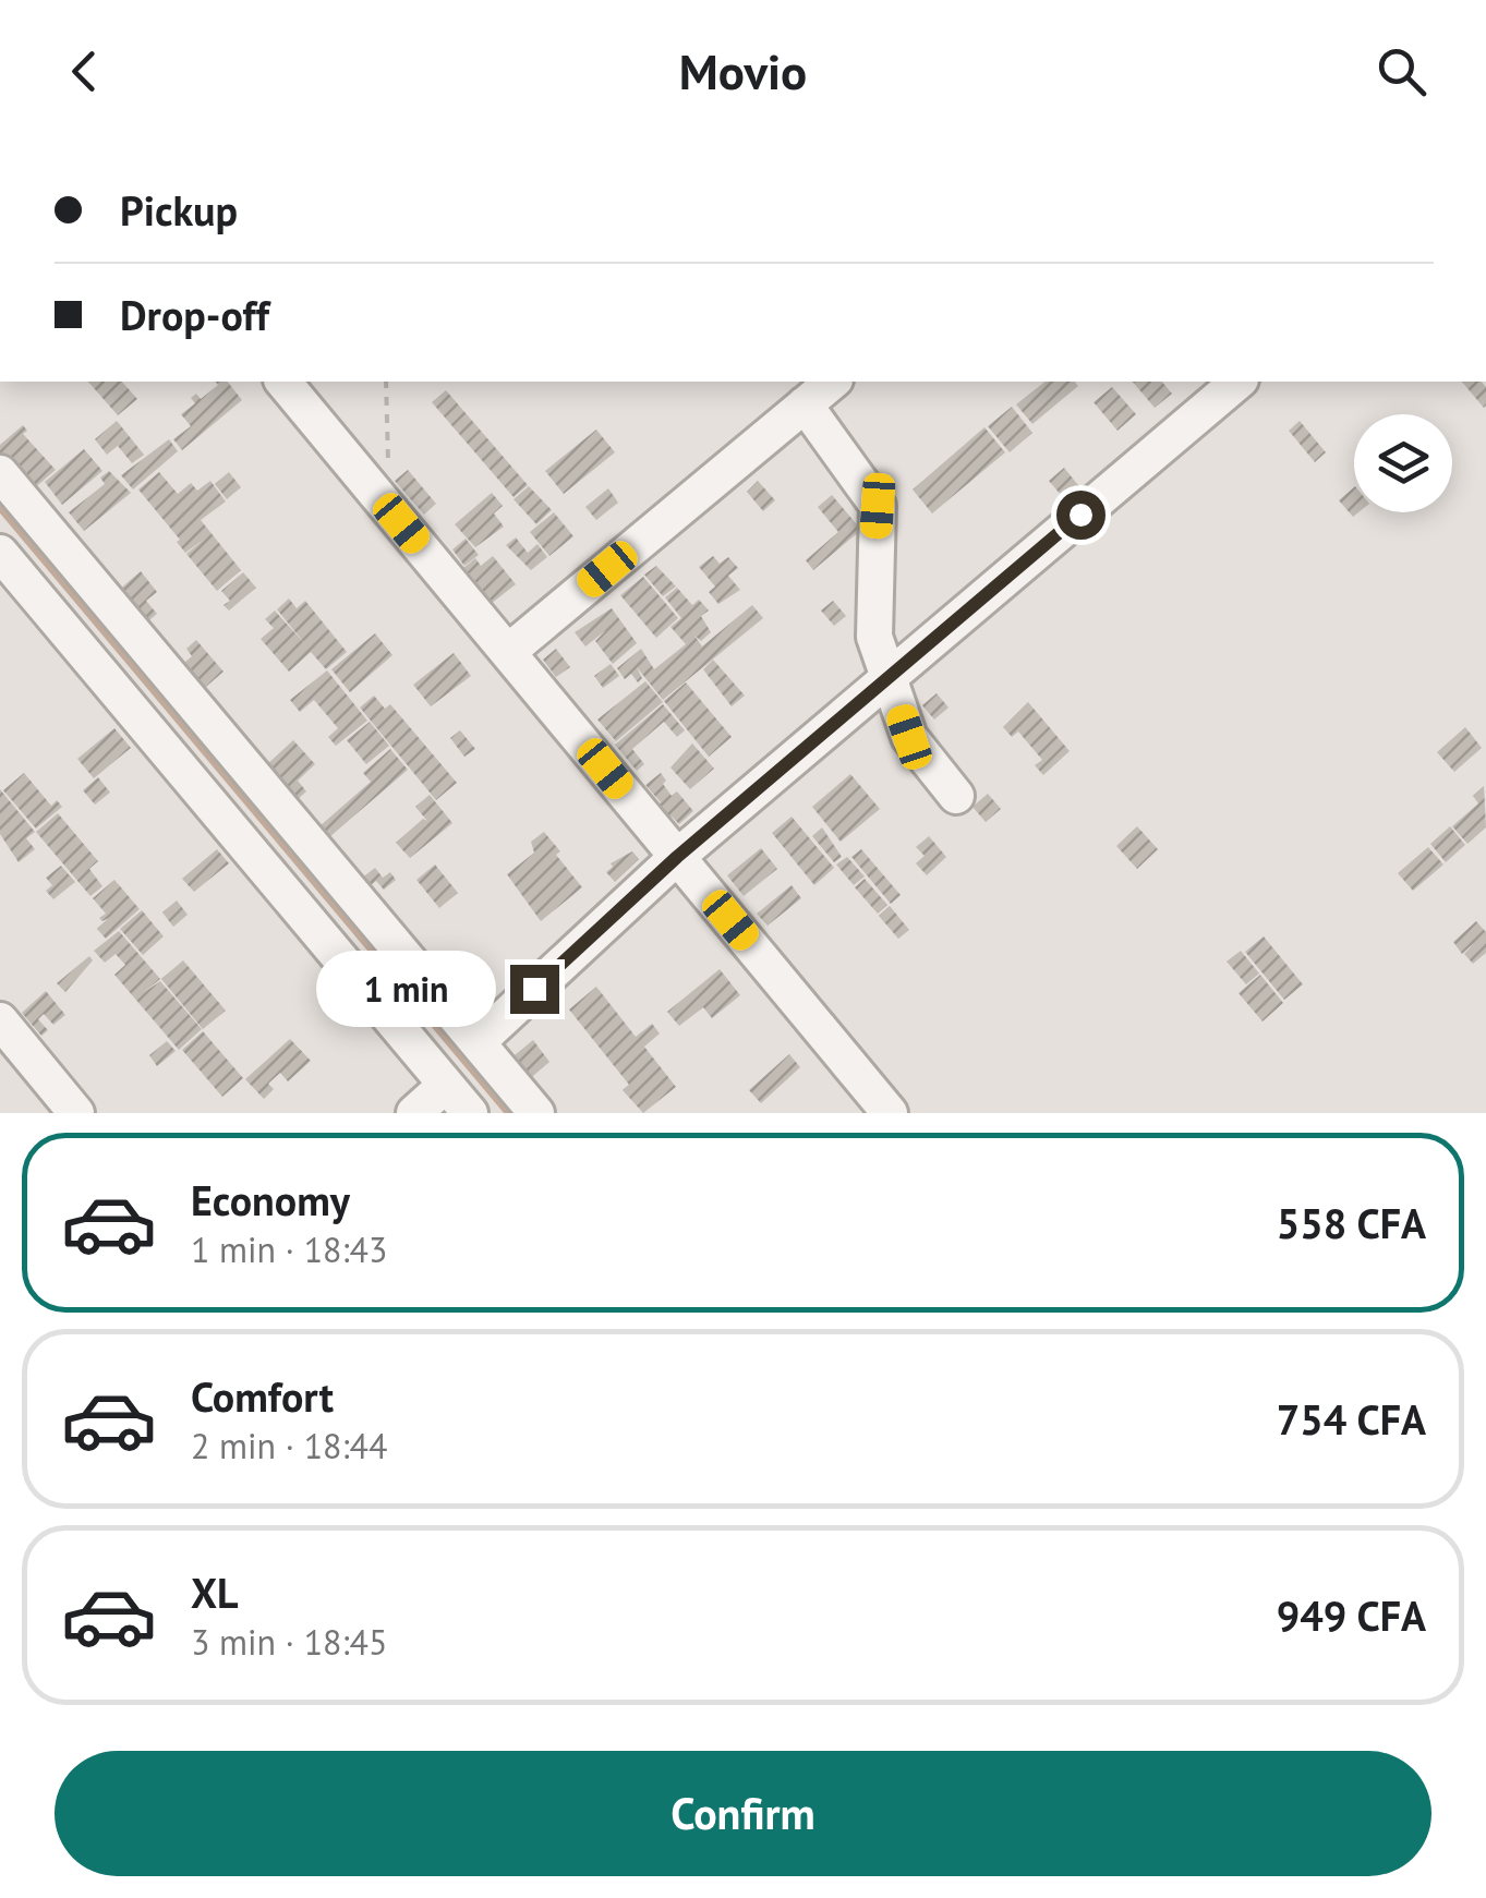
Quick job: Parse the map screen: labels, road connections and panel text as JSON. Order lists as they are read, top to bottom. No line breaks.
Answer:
{"page":{"header":"Movio","banner":["Pickup","Drop-off"],"bubble":"1 min","list":[{"name":"Economy","note":"1 min · 18:43","value":"558 CFA"},{"name":"Comfort","note":"2 min · 18:44","value":"754 CFA"},{"name":"XL","note":"3 min · 18:45","value":"949 CFA"}],"buttons":"Confirm"}}
